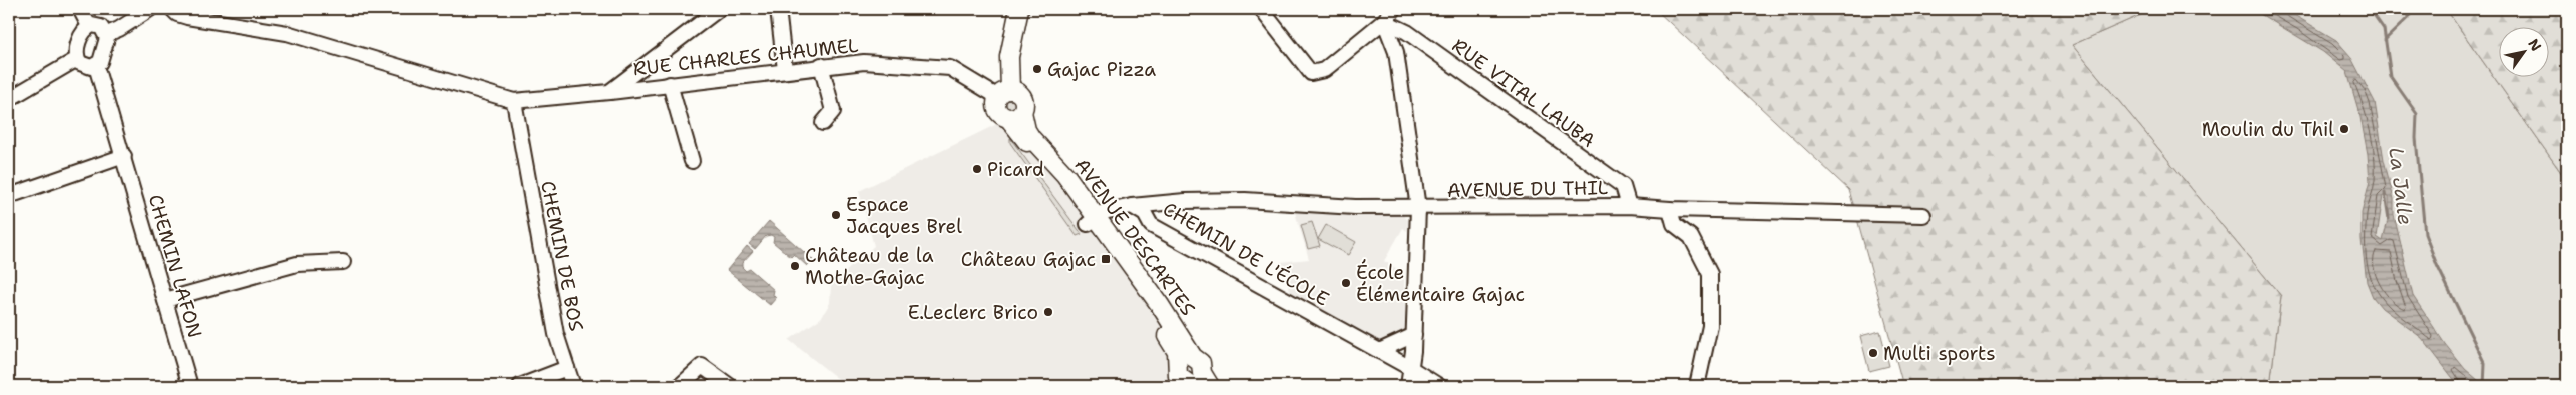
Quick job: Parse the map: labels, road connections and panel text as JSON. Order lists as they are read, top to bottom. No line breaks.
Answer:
{"streets":{"main road":["AVENUE DESCARTES"],"street":["RUE CHARLES CHAUMEL","RUE VITAL LAUBA","AVENUE DU THIL","CHEMIN DE L'ÉCOLE","CHEMIN DE BOS","CHEMIN LAFON"]},"crossings":[["RUE CHARLES CHAUMEL","AVENUE DESCARTES"],["RUE CHARLES CHAUMEL","CHEMIN DE BOS"],["RUE VITAL LAUBA","AVENUE DU THIL"],["AVENUE DU THIL","CHEMIN DE L'ÉCOLE"]],"water":["La Jalle"],"places":{"other":["Gajac Pizza","Moulin du Thil","Picard","Espace Jacques Brel","Château de la Mothe-Gajac","École Élémentaire Gajac","E.Leclerc Brico","Multi sports"],"transit":["Château Gajac"]},"north":"top right"}
